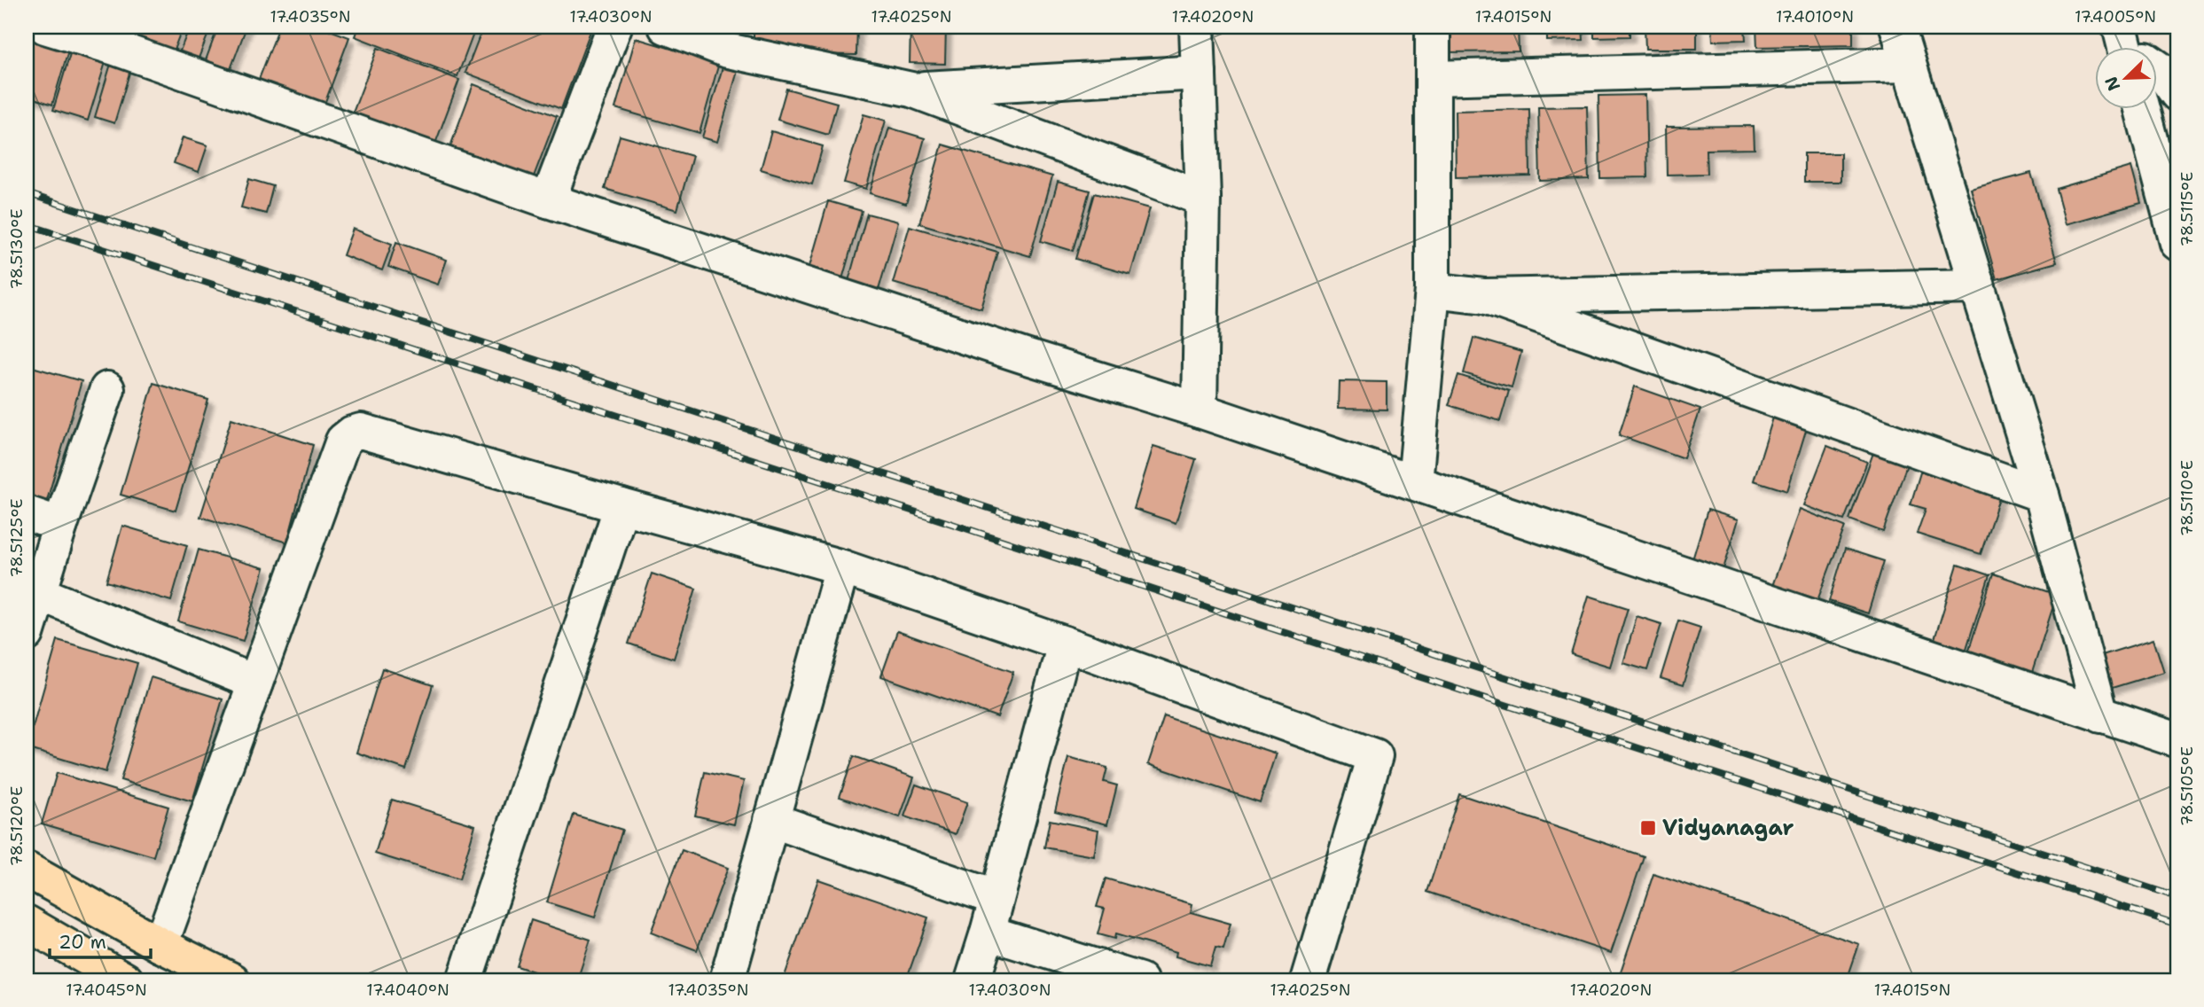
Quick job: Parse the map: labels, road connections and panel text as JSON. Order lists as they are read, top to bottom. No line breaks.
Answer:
{"places":{"transit":["Vidyanagar"]},"scale_bar":"20 m","north":"bottom left","coordinates":["17.4035°N","17.4030°N","17.4025°N","17.4020°N","17.4015°N","17.4010°N","17.4005°N","78.5115°E","78.5130°E","78.5110°E","78.5125°E","78.5105°E","78.5120°E","17.4045°N","17.4040°N"]}
